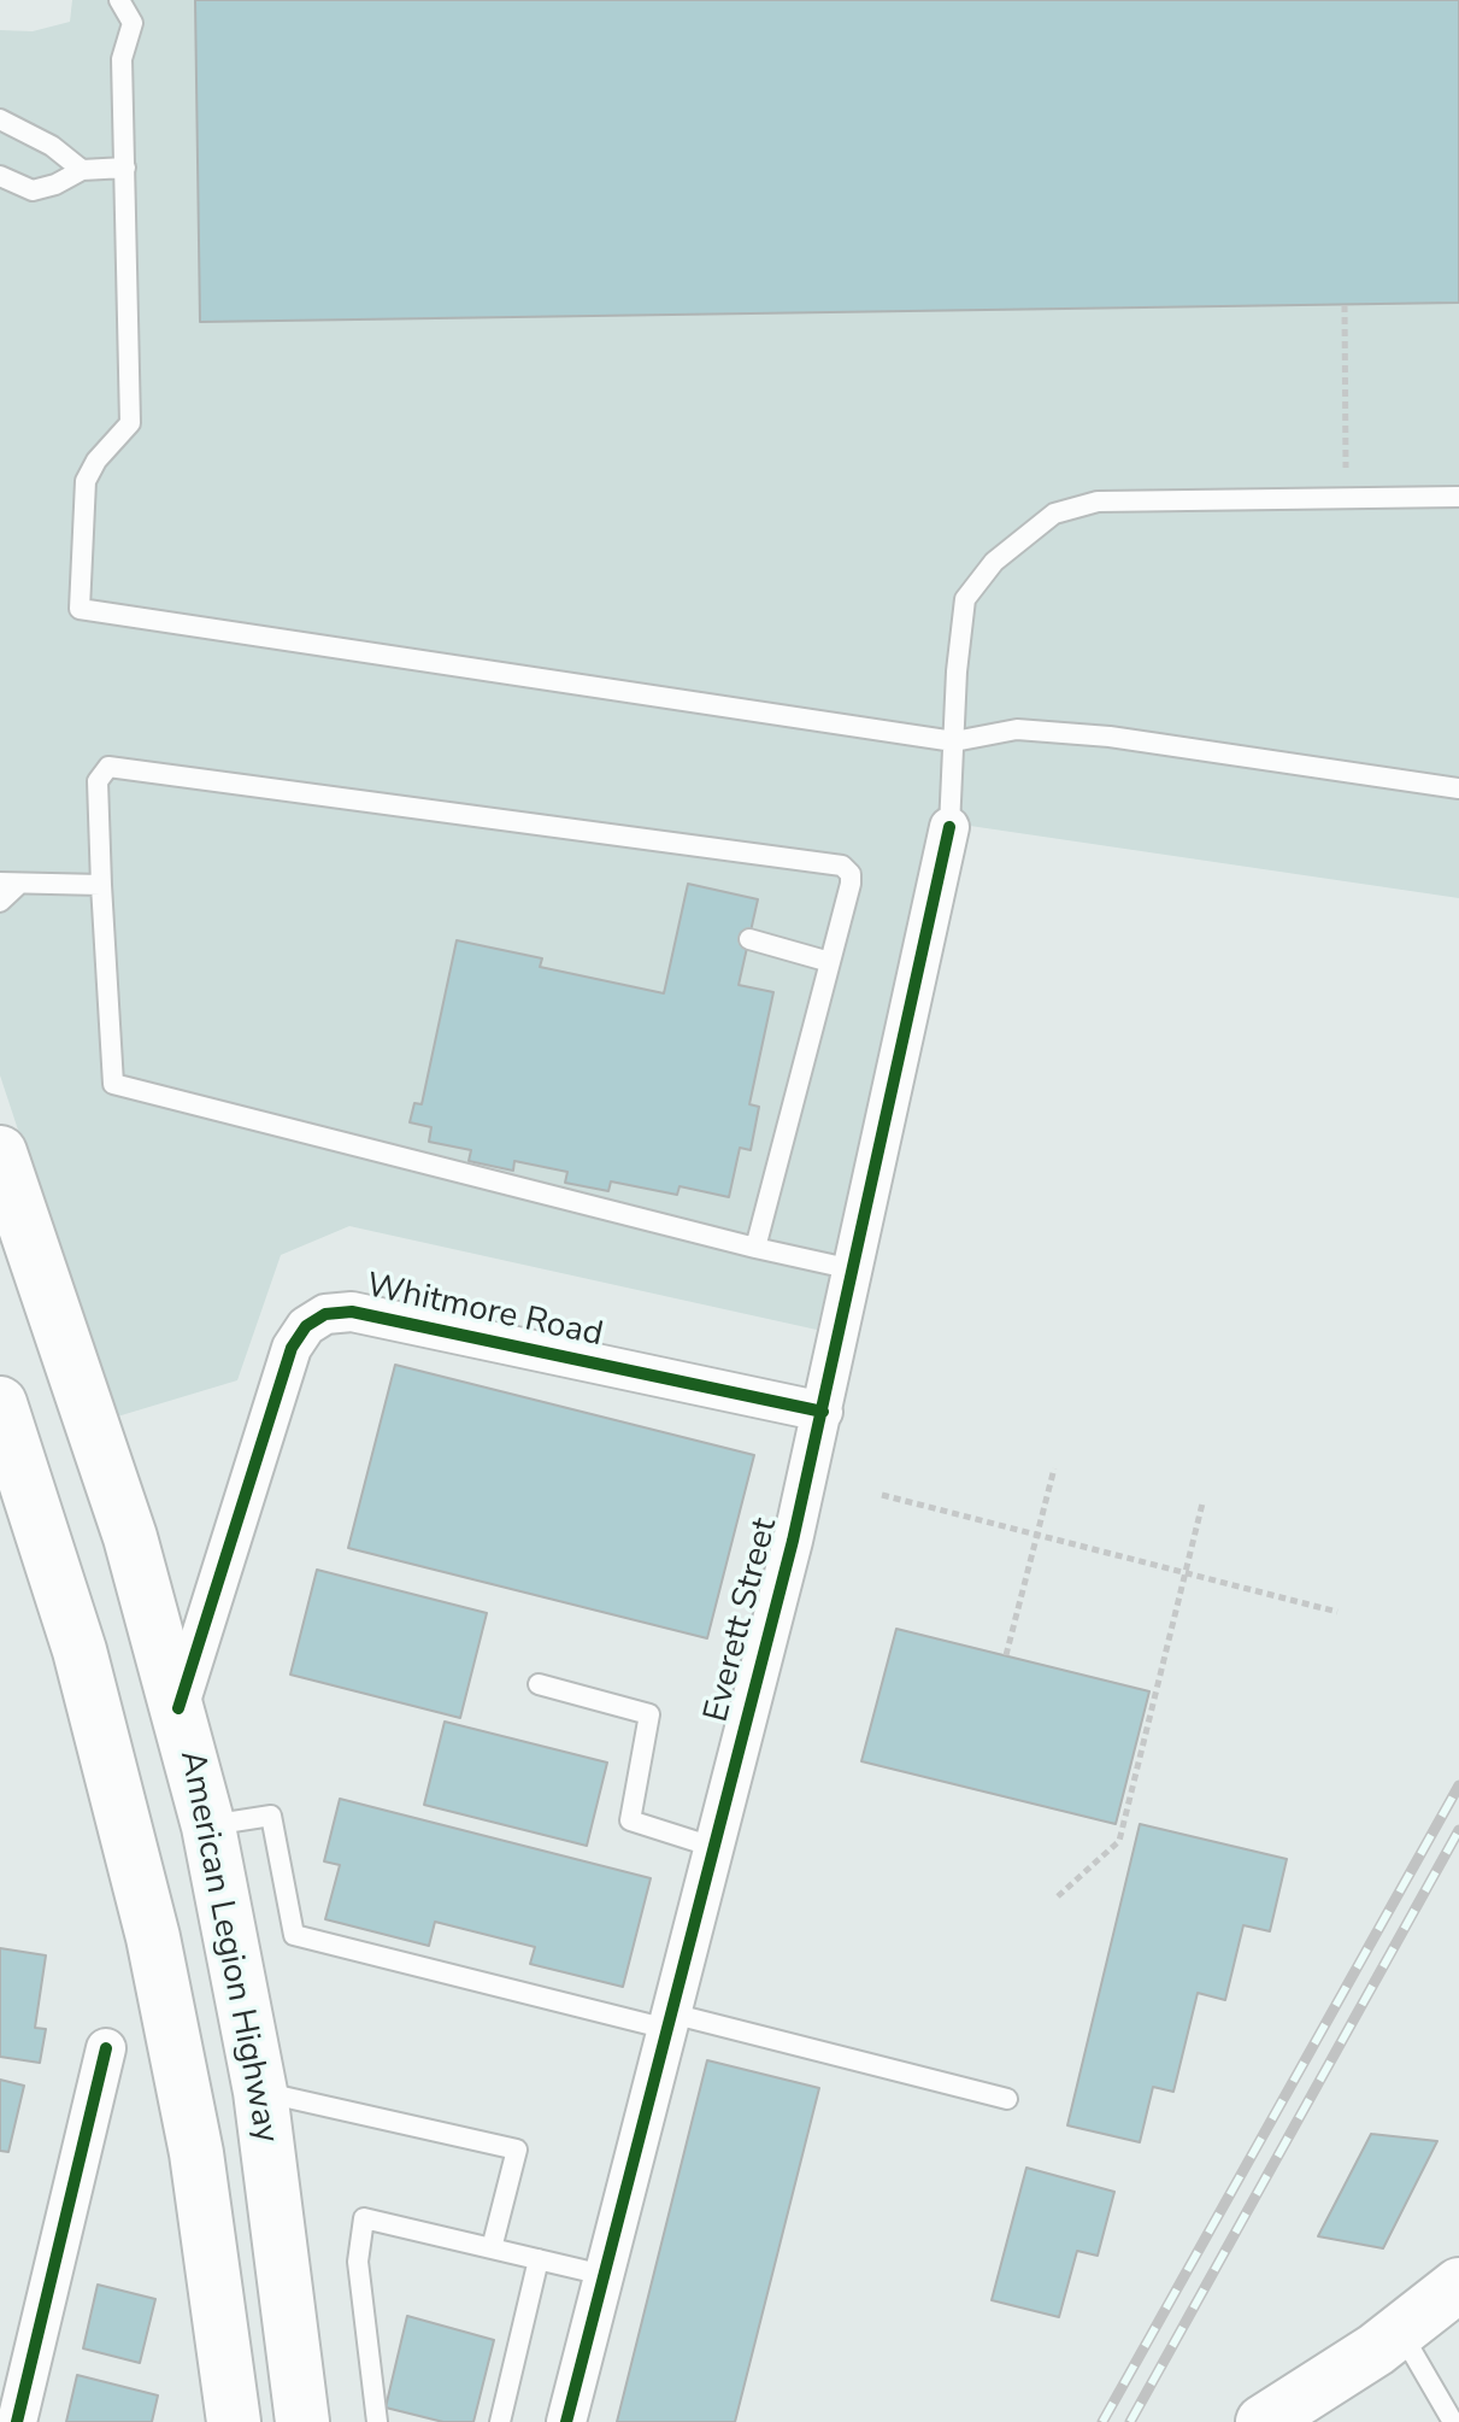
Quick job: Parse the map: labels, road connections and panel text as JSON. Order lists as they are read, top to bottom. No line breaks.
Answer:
{"streets":{"highway":["American Legion Highway"],"street":["Whitmore Road","Everett Street"]},"crossings":[["Whitmore Road","Everett Street"],["Whitmore Road","American Legion Highway"]]}
